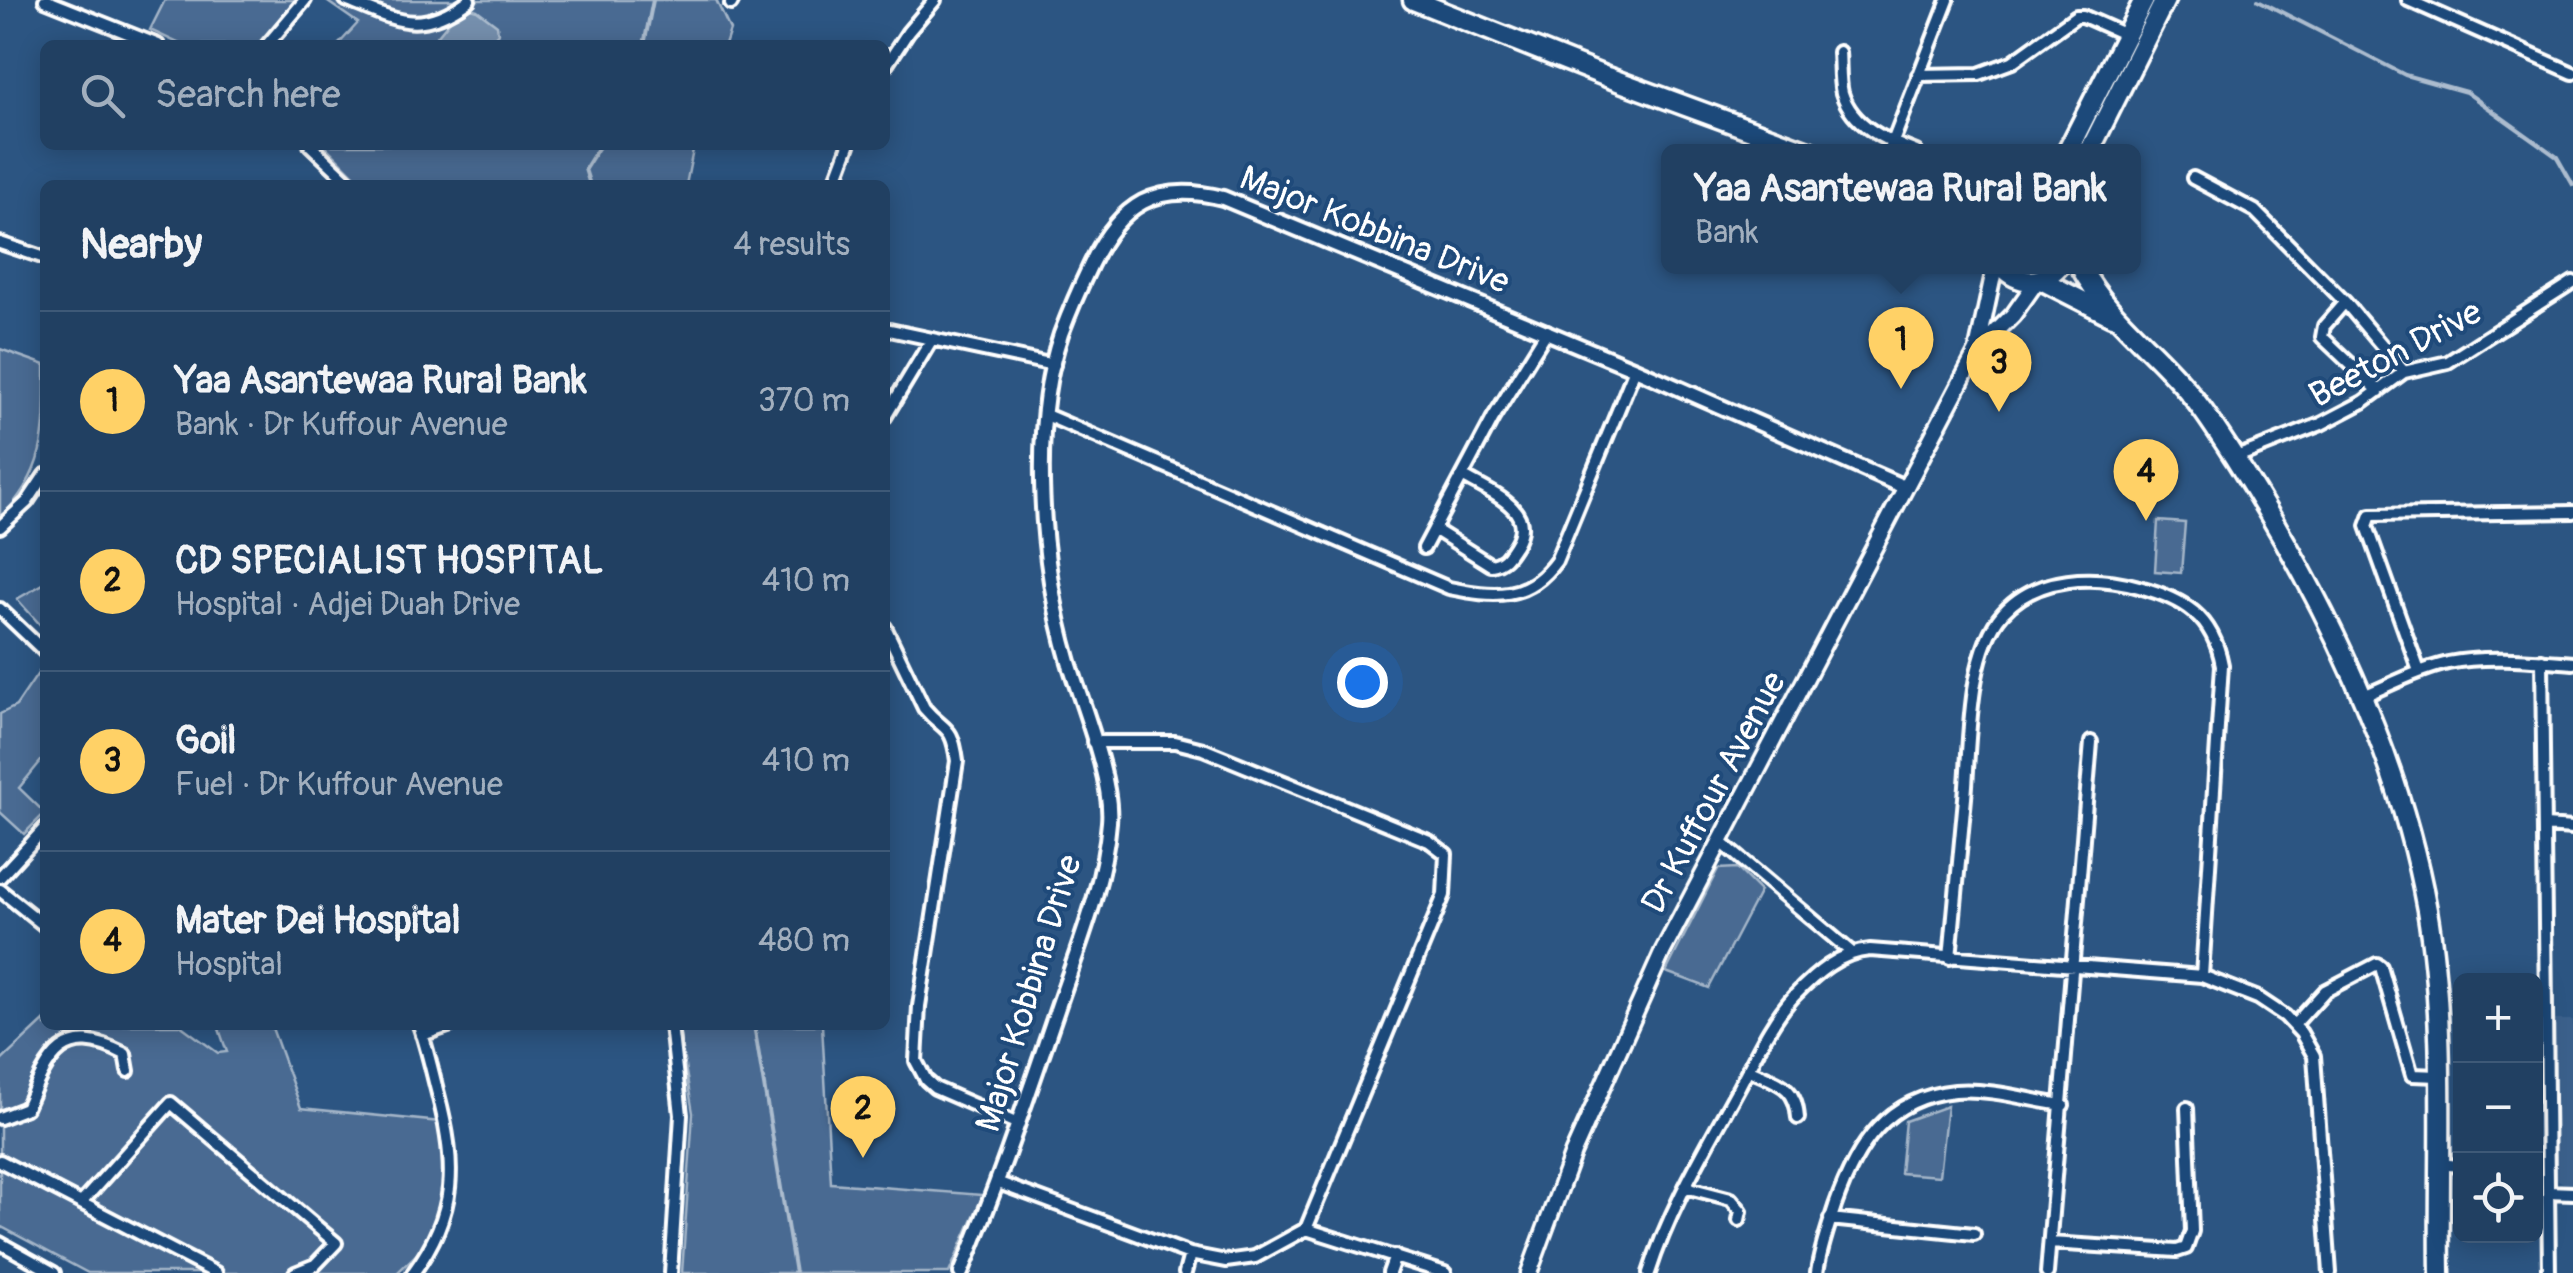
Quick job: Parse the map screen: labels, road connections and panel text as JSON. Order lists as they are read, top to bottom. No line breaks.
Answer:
{"streets":{"main road":["Dr Kuffour Avenue"],"street":["Major Kobbina Drive","Beeton Drive"]},"crossings":[["Major Kobbina Drive","Dr Kuffour Avenue"]],"page":{"search":"Search here","popup":["Yaa Asantewaa Rural Bank","Bank"],"heading":["Nearby","4 results"],"pins":["1","3","4","2"],"list":[{"mark":"1","name":"Yaa Asantewaa Rural Bank","note":"Bank · Dr Kuffour Avenue","value":"370 m"},{"mark":"2","name":"CD SPECIALIST HOSPITAL","note":"Hospital · Adjei Duah Drive","value":"410 m"},{"mark":"3","name":"Goil","note":"Fuel · Dr Kuffour Avenue","value":"410 m"},{"mark":"4","name":"Mater Dei Hospital","note":"Hospital","value":"480 m"}],"map_buttons":["+","−"]}}
